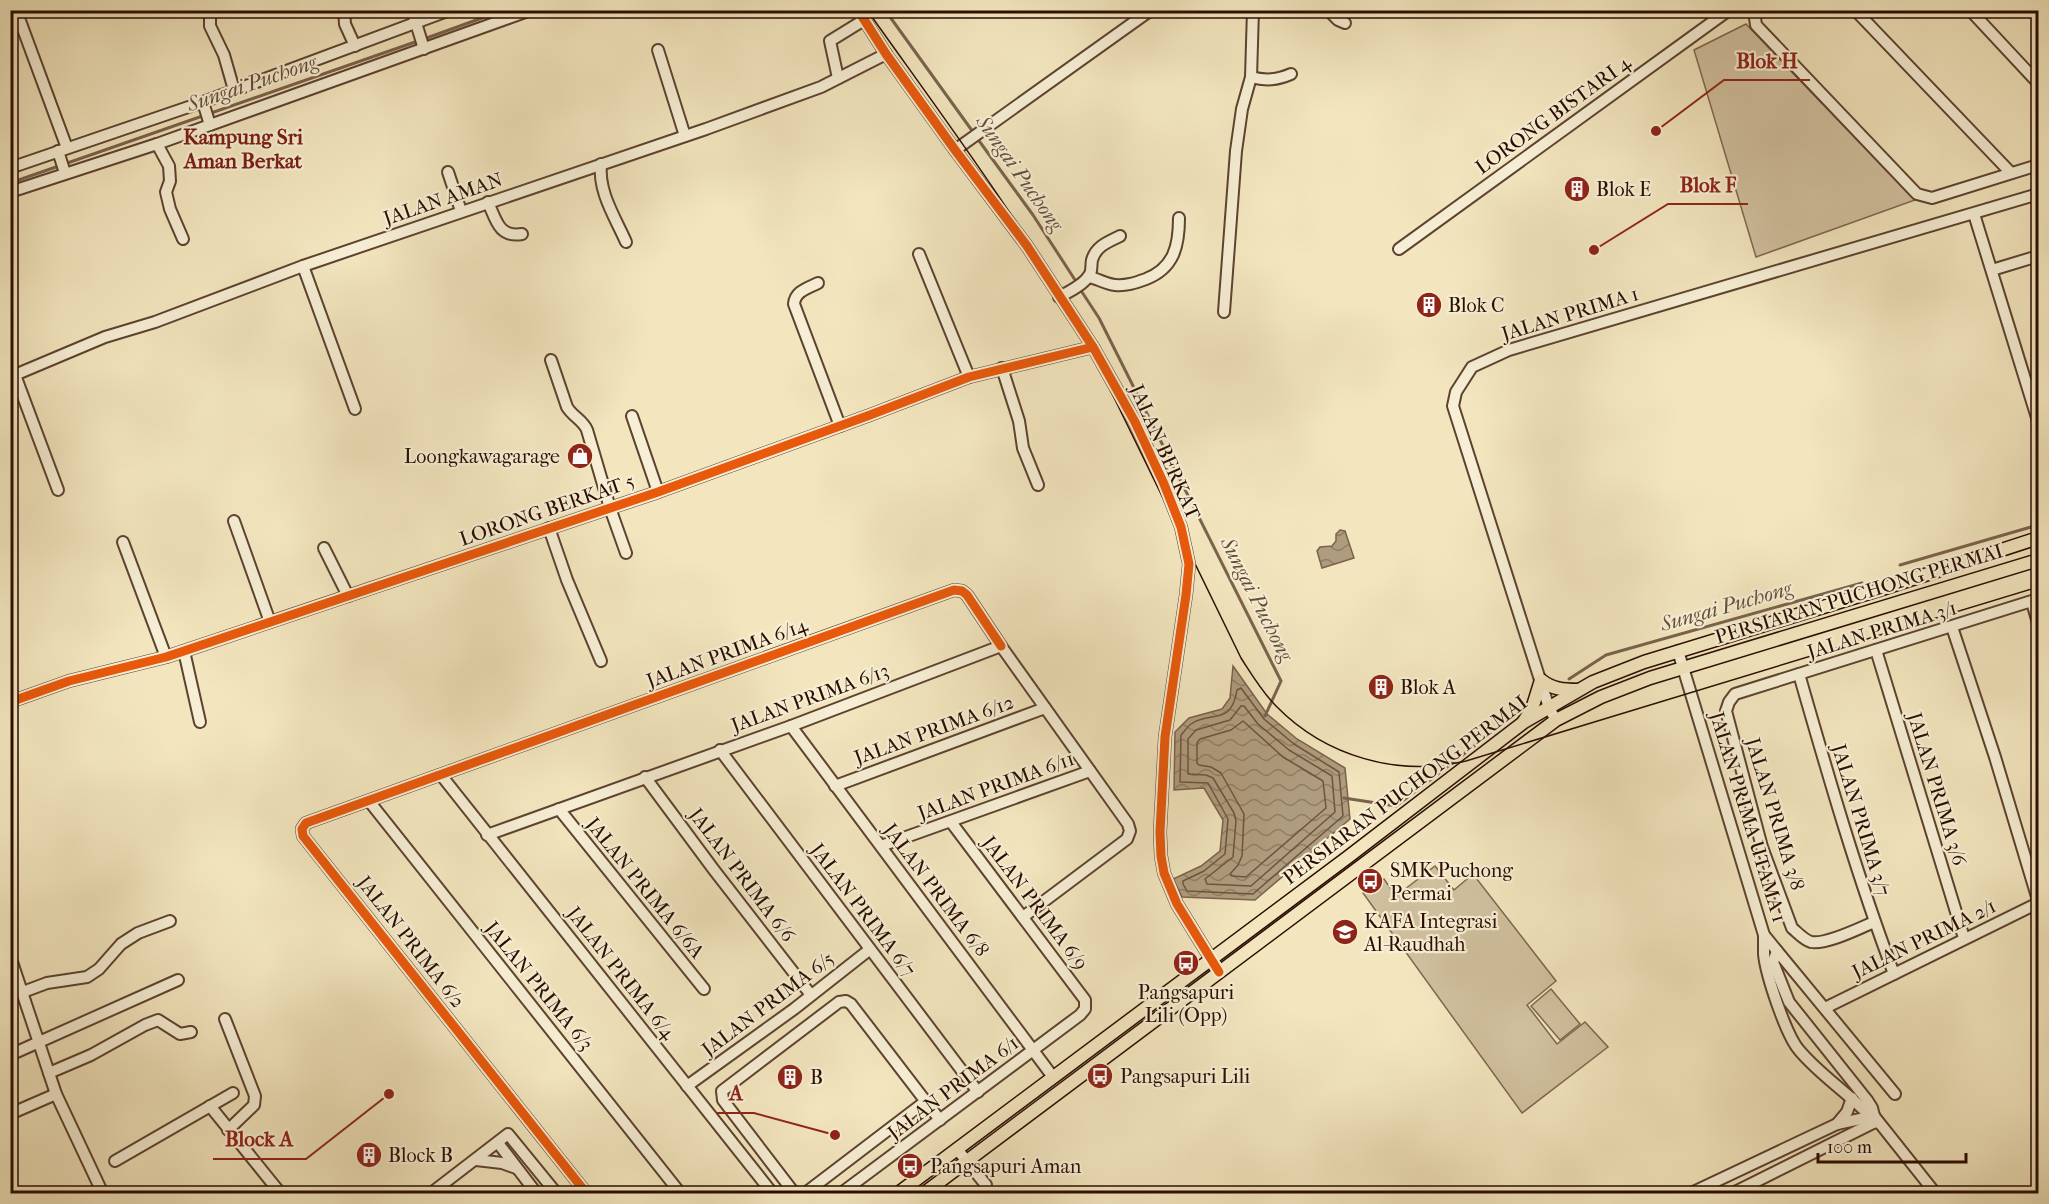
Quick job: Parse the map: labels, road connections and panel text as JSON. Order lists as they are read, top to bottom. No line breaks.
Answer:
{"streets":{"main road":["PERSIARAN PUCHONG PERMAI"],"street":["LORONG BISTARI 4","JALAN AMAN","JALAN PRIMA 1","JALAN BERKAT","LORONG BERKAT 5","JALAN PRIMA 3/1","JALAN PRIMA 6/14","JALAN PRIMA 6/13","JALAN PRIMA 6/12","JALAN PRIMA 6/11","JALAN PRIMA 3/6","JALAN PRIMA 3/8","JALAN PRIMA UTAMA 1","JALAN PRIMA 3/7","JALAN PRIMA 6/6","JALAN PRIMA 6/6A","JALAN PRIMA 6/8","JALAN PRIMA 6/9","JALAN PRIMA 6/7","JALAN PRIMA 2/1","JALAN PRIMA 6/2","JALAN PRIMA 6/4","JALAN PRIMA 6/3","JALAN PRIMA 6/5","JALAN PRIMA 6/1"]},"crossings":[["JALAN AMAN","JALAN BERKAT"],["JALAN PRIMA 1","PERSIARAN PUCHONG PERMAI"],["JALAN BERKAT","LORONG BERKAT 5"],["JALAN BERKAT","PERSIARAN PUCHONG PERMAI"],["PERSIARAN PUCHONG PERMAI","JALAN PRIMA UTAMA 1"],["PERSIARAN PUCHONG PERMAI","JALAN PRIMA 6/8"],["JALAN PRIMA 3/1","JALAN PRIMA 3/6"],["JALAN PRIMA 3/1","JALAN PRIMA 3/8"],["JALAN PRIMA 3/1","JALAN PRIMA 3/7"],["JALAN PRIMA 6/14","JALAN PRIMA 6/13"],["JALAN PRIMA 6/14","JALAN PRIMA 6/2"],["JALAN PRIMA 6/14","JALAN PRIMA 6/4"],["JALAN PRIMA 6/13","JALAN PRIMA 6/6"],["JALAN PRIMA 6/13","JALAN PRIMA 6/6A"],["JALAN PRIMA 6/13","JALAN PRIMA 6/8"],["JALAN PRIMA 6/13","JALAN PRIMA 6/7"],["JALAN PRIMA 6/13","JALAN PRIMA 6/4"],["JALAN PRIMA 6/12","JALAN PRIMA 6/8"],["JALAN PRIMA 6/11","JALAN PRIMA 6/8"],["JALAN PRIMA 6/11","JALAN PRIMA 6/9"],["JALAN PRIMA 3/6","JALAN PRIMA 2/1"],["JALAN PRIMA 3/8","JALAN PRIMA 3/7"],["JALAN PRIMA UTAMA 1","JALAN PRIMA 2/1"],["JALAN PRIMA 3/7","JALAN PRIMA 2/1"],["JALAN PRIMA 6/6","JALAN PRIMA 6/5"],["JALAN PRIMA 6/8","JALAN PRIMA 6/1"],["JALAN PRIMA 6/9","JALAN PRIMA 6/1"],["JALAN PRIMA 6/7","JALAN PRIMA 6/5"],["JALAN PRIMA 6/7","JALAN PRIMA 6/1"],["JALAN PRIMA 6/2","JALAN PRIMA 6/4"],["JALAN PRIMA 6/2","JALAN PRIMA 6/3"],["JALAN PRIMA 6/4","JALAN PRIMA 6/5"]],"districts":["Kampung Sri Aman Berkat"],"water":["Sungai Puchong"],"places":{"other":["Blok H","Blok F","Block A","A"],"building":["Blok E","Blok C","Blok A","B","Block B"],"shop":["Loongkawagarage"],"bus stop":["SMK Puchong Permai","Pangsapuri Lili (Opp)","Pangsapuri Lili","Pangsapuri Aman"],"school or university":["KAFA Integrasi Al-Raudhah"]},"scale_bar":"100 m"}
